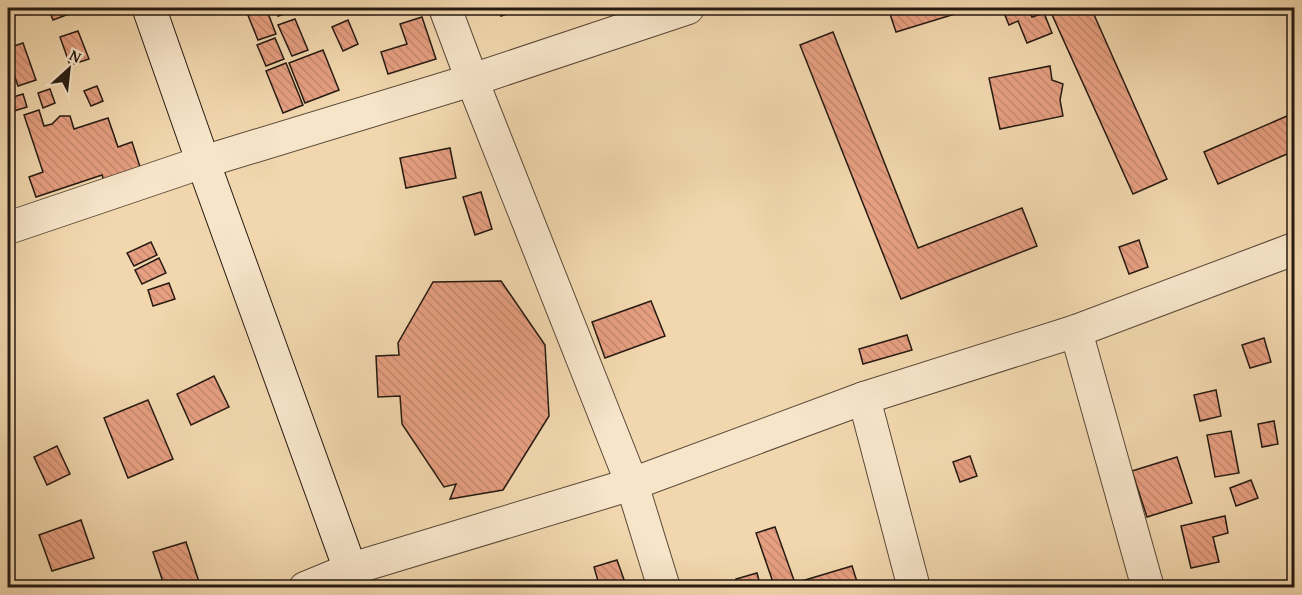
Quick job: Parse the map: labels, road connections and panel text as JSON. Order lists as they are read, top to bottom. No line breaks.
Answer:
{"north":"top right"}
